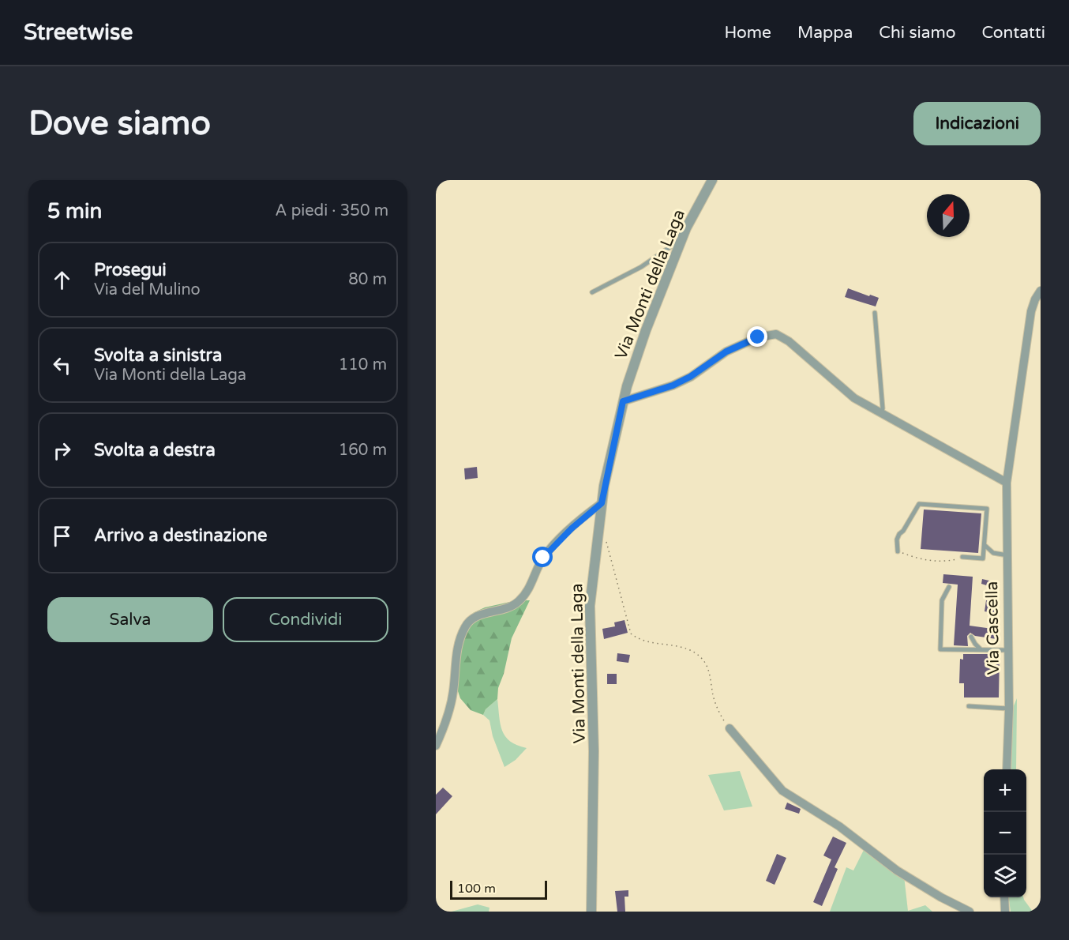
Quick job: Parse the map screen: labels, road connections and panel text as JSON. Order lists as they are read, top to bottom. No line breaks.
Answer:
{"streets":{"street":["Via Monti della Laga","Via Cascella"]},"scale_bar":"100 m","north":"top","page":{"header":"Streetwise","nav":["Home","Mappa","Chi siamo","Contatti"],"buttons":["Indicazioni",["Salva","Condividi"]],"title":"Dove siamo","heading":["5 min","A piedi · 350 m"],"list":[["Prosegui","Via del Mulino","80 m"],["Svolta a sinistra","Via Monti della Laga","110 m"],["Svolta a destra","160 m"],"Arrivo a destinazione"],"map_buttons":["+","−"],"scale":"100 m"}}
